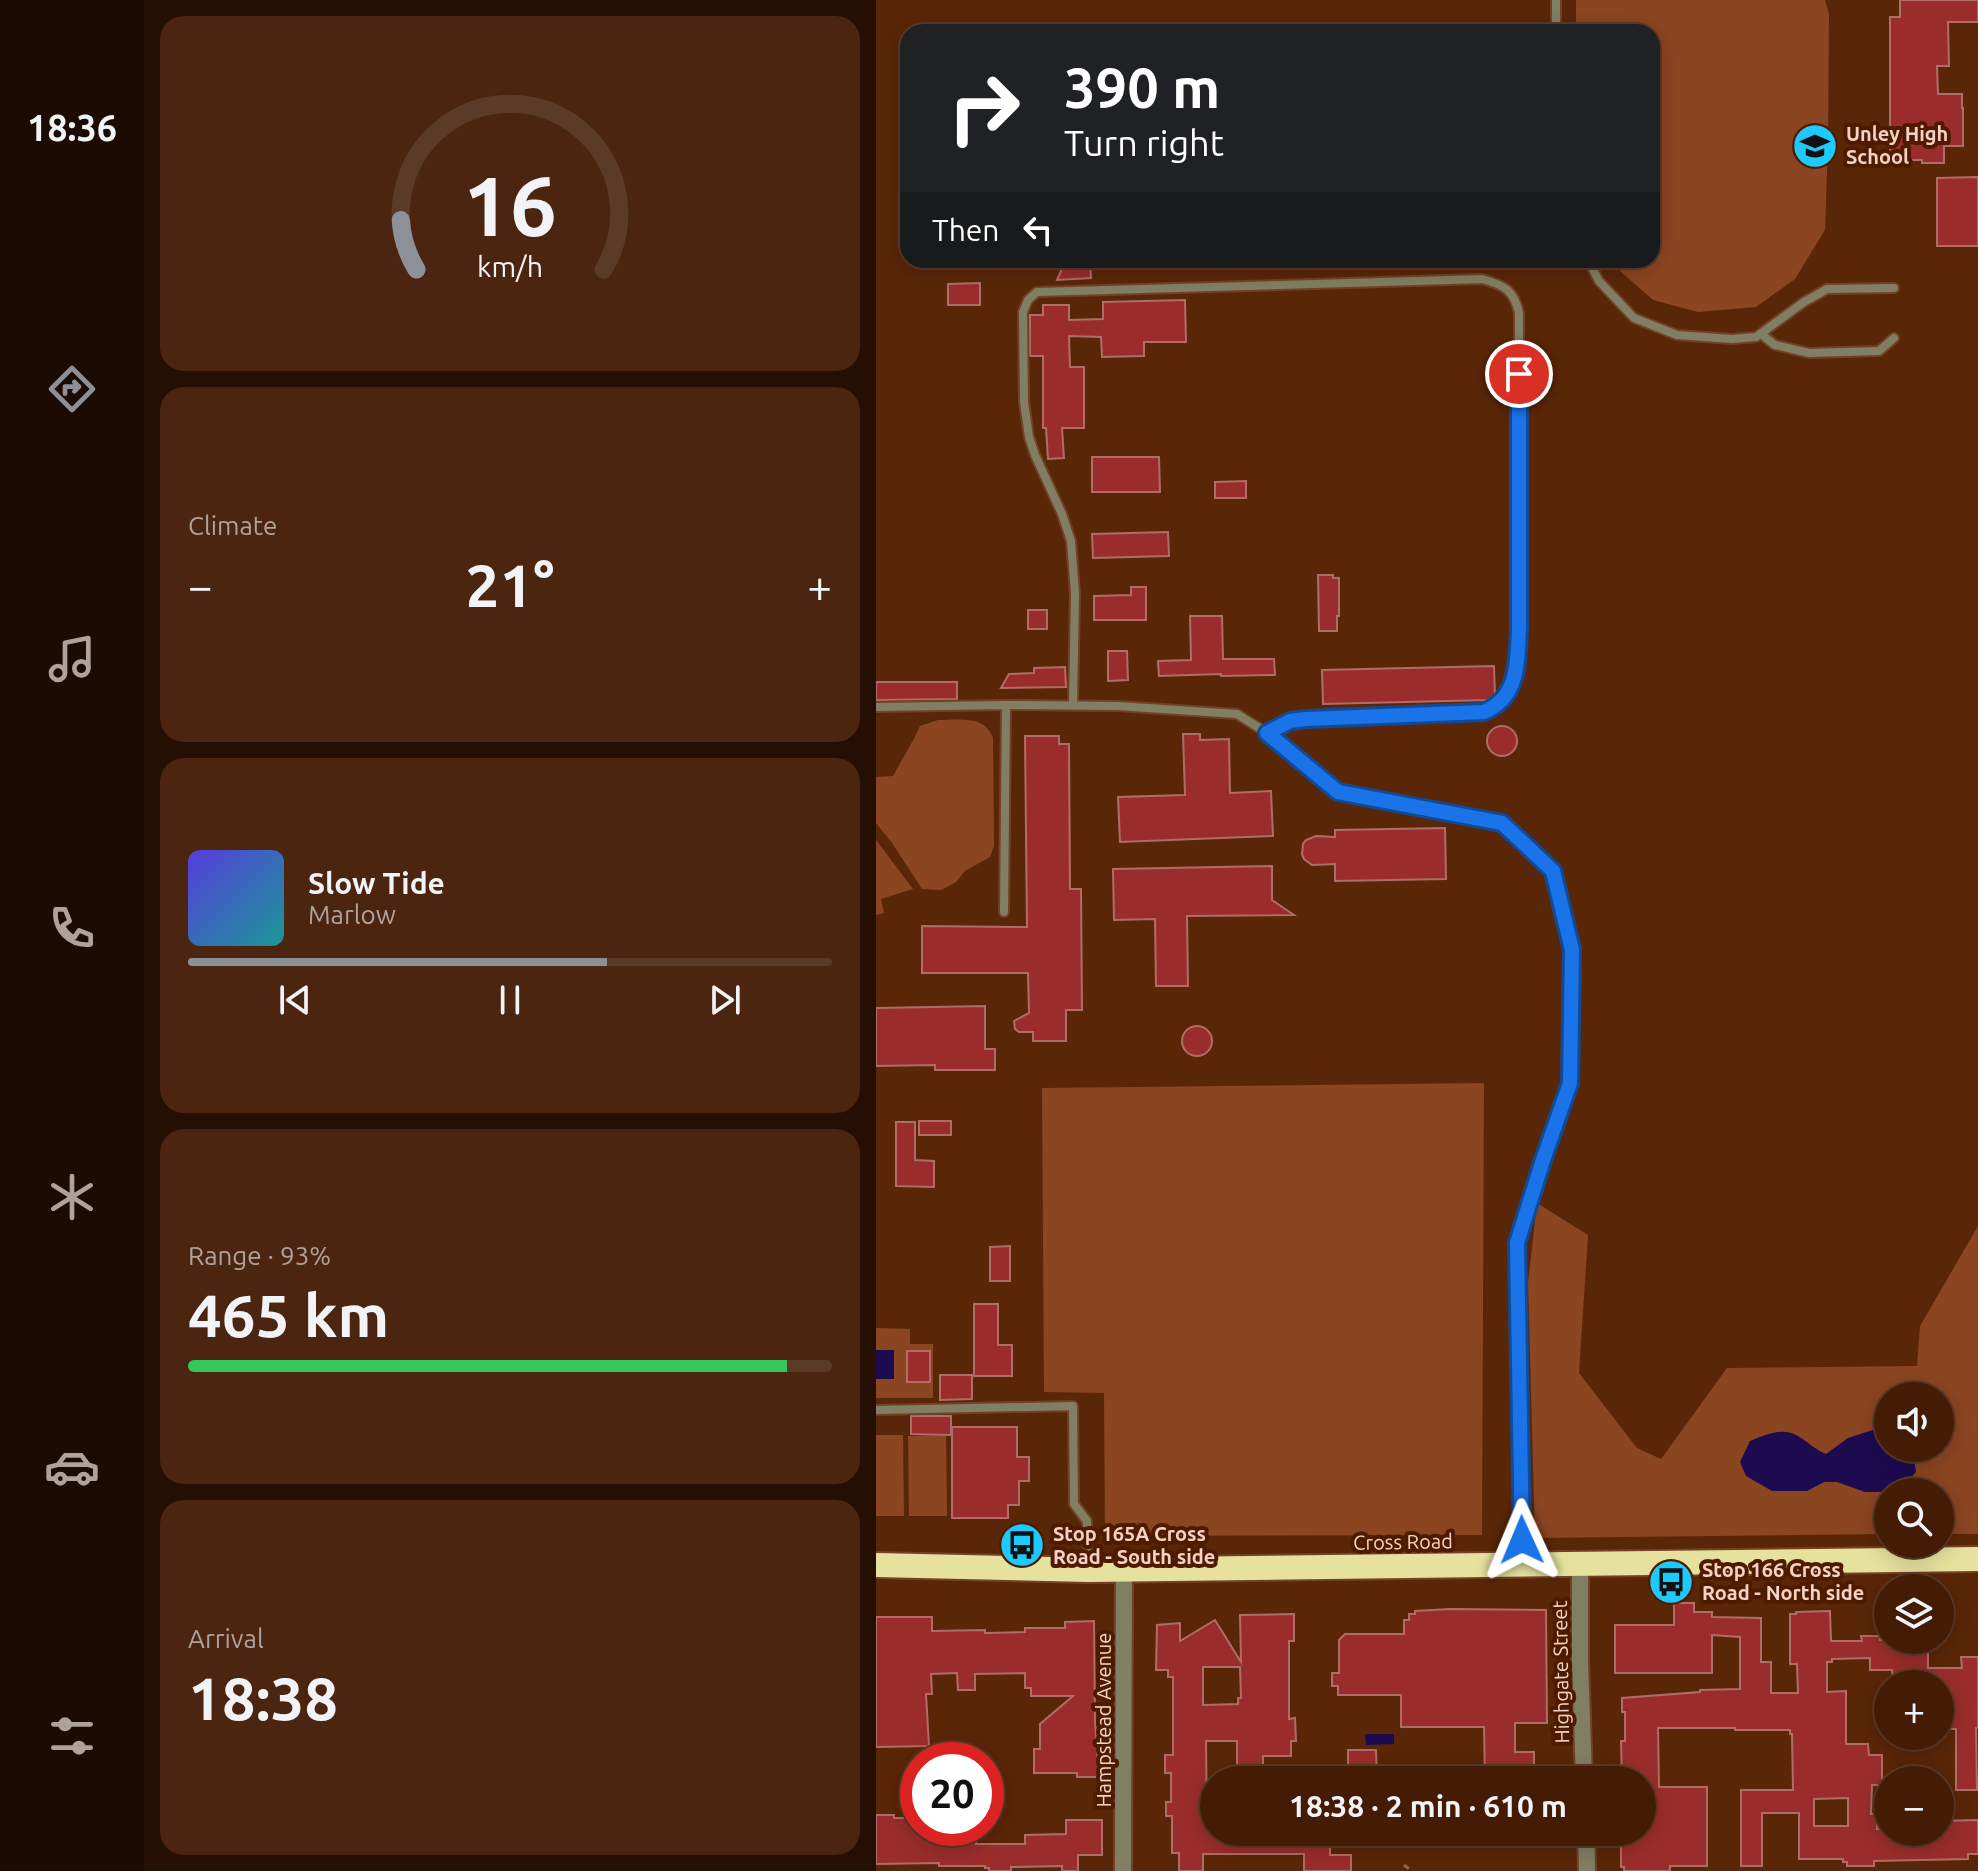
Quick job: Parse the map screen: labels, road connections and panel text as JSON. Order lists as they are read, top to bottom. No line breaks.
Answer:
{"streets":{"highway":["Cross Road"],"street":["Highgate Street","Hampstead Avenue"]},"crossings":[["Cross Road","Highgate Street"],["Cross Road","Hampstead Avenue"]],"places":{"school or university":["Unley High School"],"bus stop":["Stop 165A Cross Road - South side","Stop 166 Cross Road - North side"]},"page":{"tabs":"18:36","turn":["390 m","Turn right"],"then":"Then","tile":["Climate",["Range · 93%","465 km"],["Arrival","18:38"]],"heat":["−","21°","+"],"song":["Slow Tide","Marlow"],"map_buttons":["+","−"],"limit":"20","trip":"18:38 · 2 min · 610 m","gauge":["16","km/h"]}}
